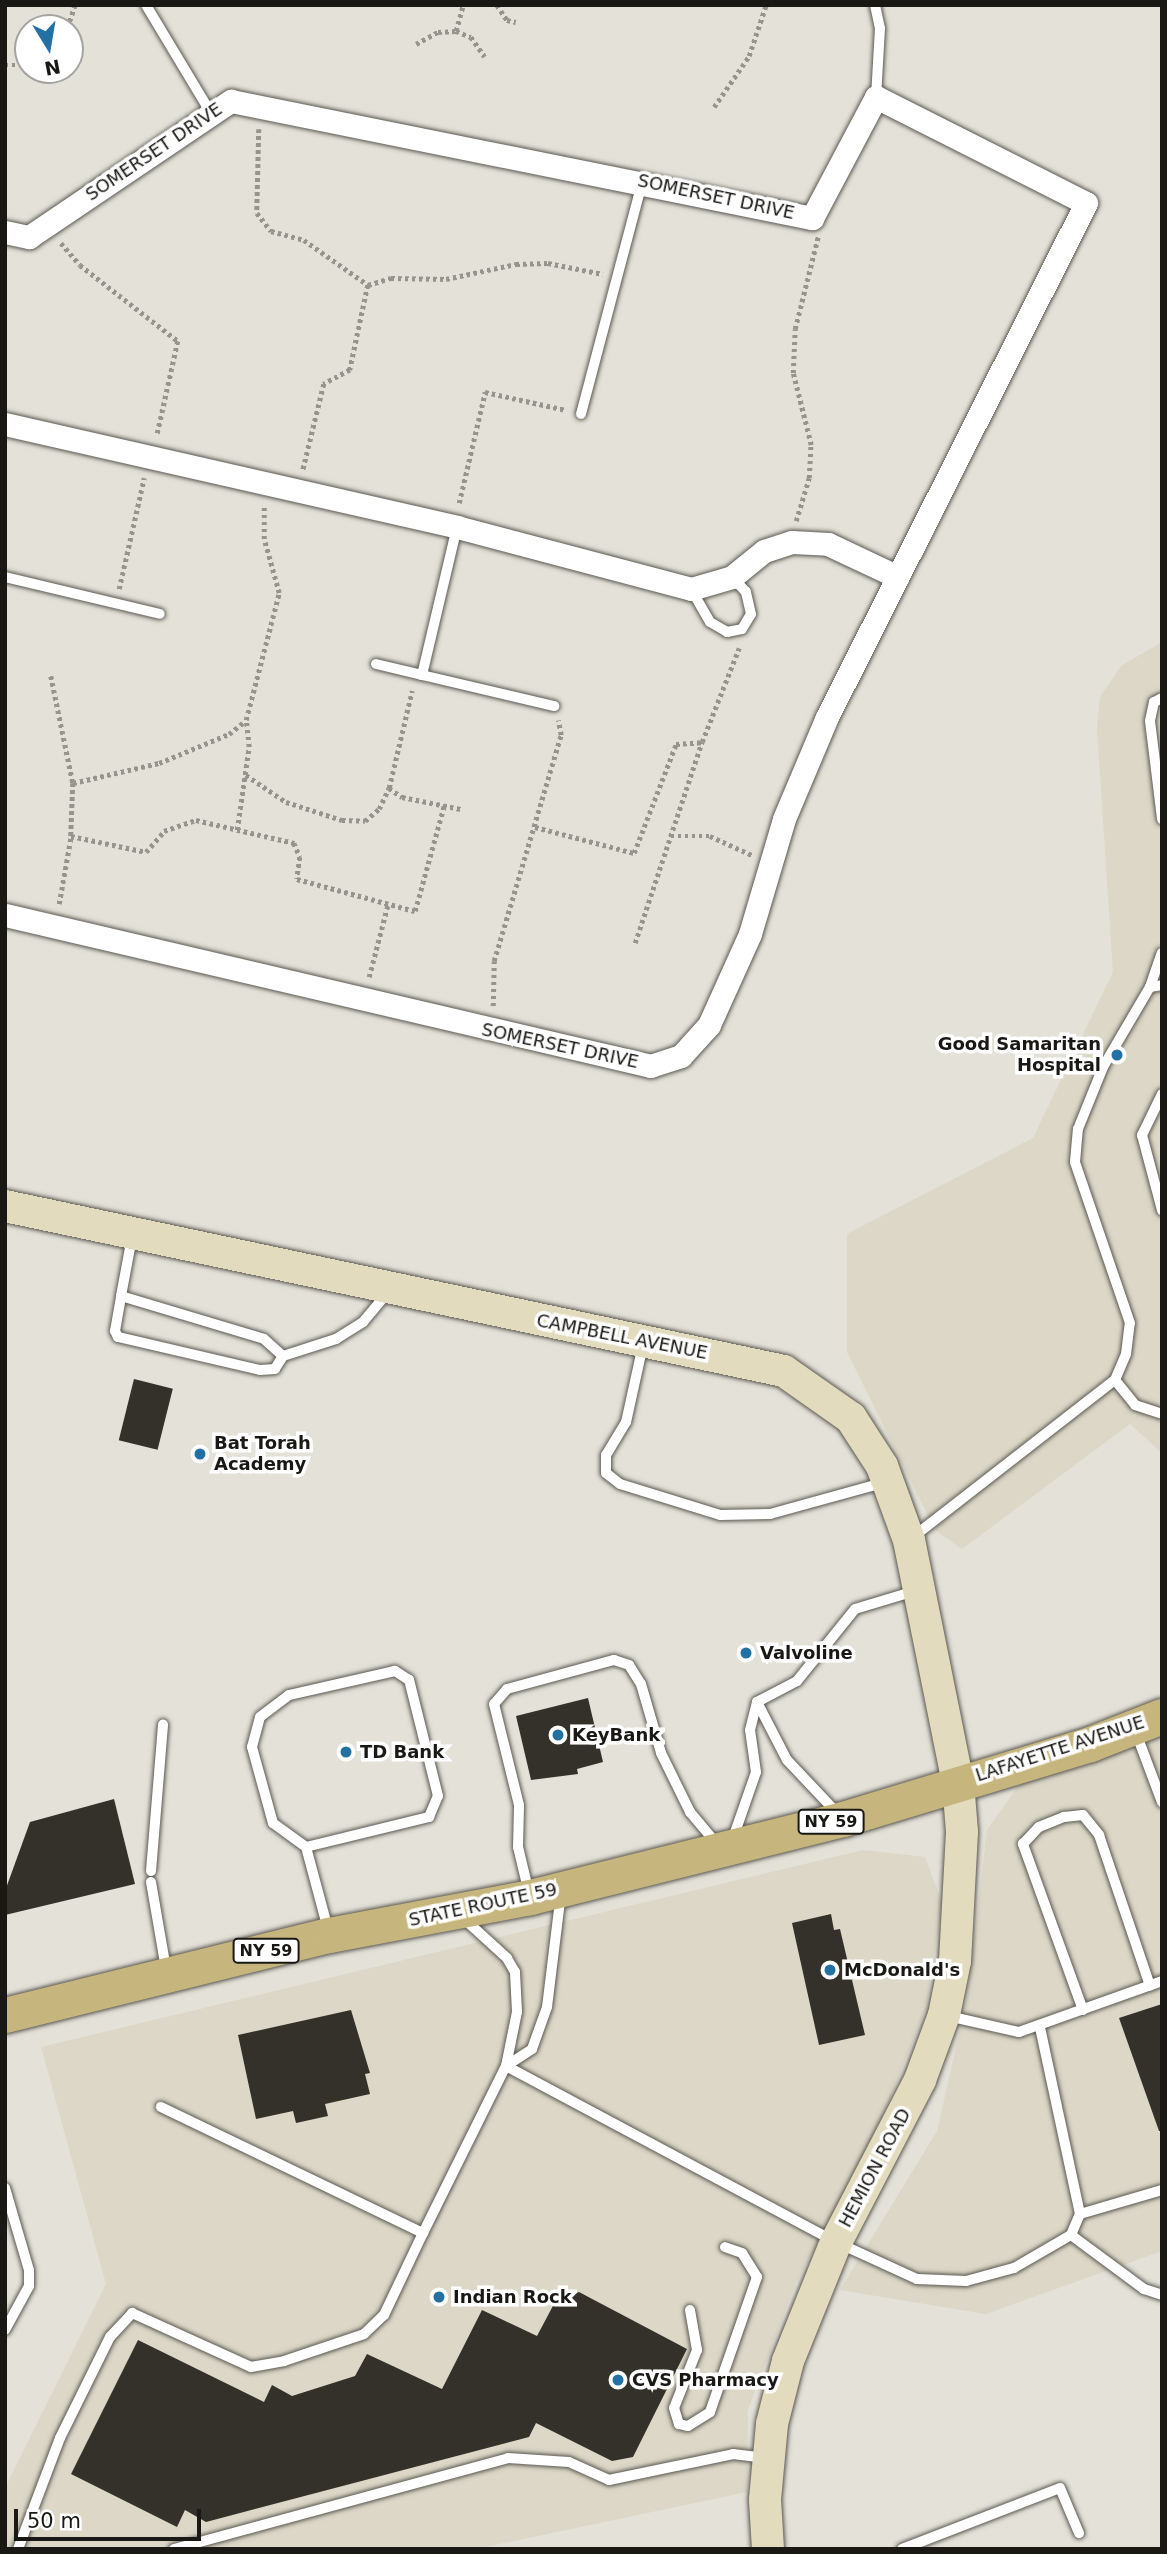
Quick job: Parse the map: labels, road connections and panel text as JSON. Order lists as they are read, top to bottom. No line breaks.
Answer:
{"streets":{"main road":["LAFAYETTE AVENUE","NY 59","STATE ROUTE 59"],"street":["SOMERSET DRIVE","CAMPBELL AVENUE","HEMION ROAD"]},"crossings":[["CAMPBELL AVENUE","LAFAYETTE AVENUE"],["CAMPBELL AVENUE","STATE ROUTE 59"],["CAMPBELL AVENUE","HEMION ROAD"],["LAFAYETTE AVENUE","STATE ROUTE 59"],["LAFAYETTE AVENUE","HEMION ROAD"],["STATE ROUTE 59","HEMION ROAD"]],"places":["Good Samaritan Hospital","Bat Torah Academy","Valvoline","KeyBank","TD Bank","McDonald's","Indian Rock","CVS Pharmacy"],"scale_bar":"50 m","north":"bottom"}
